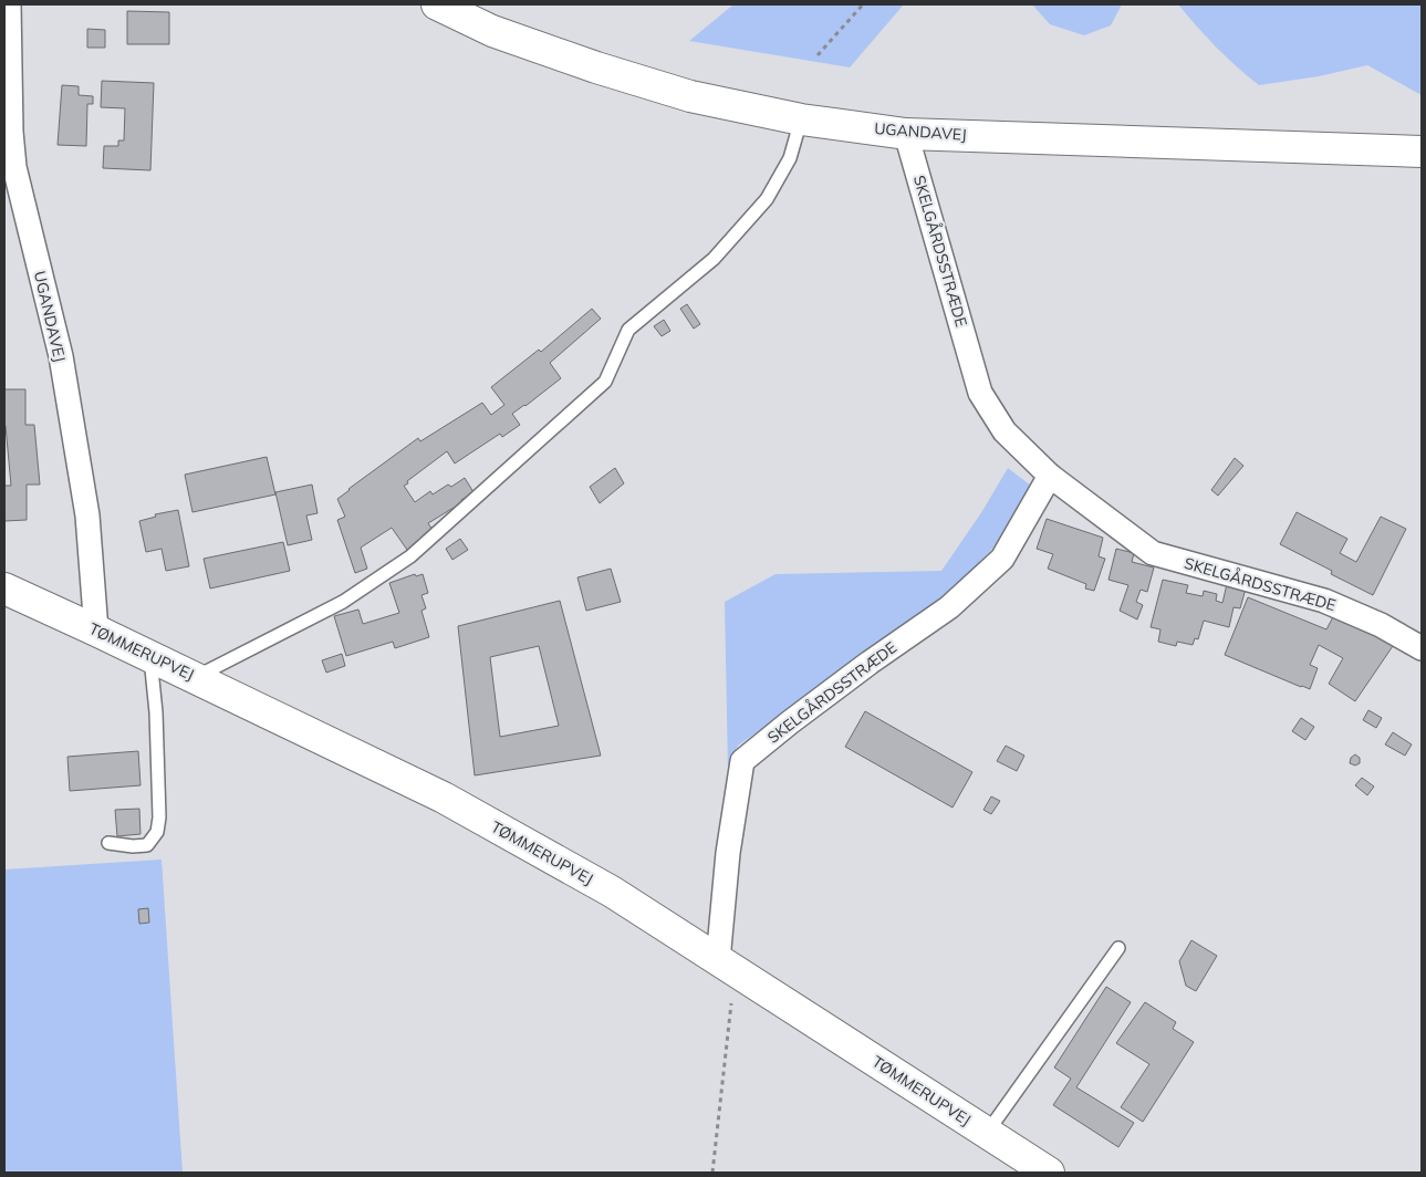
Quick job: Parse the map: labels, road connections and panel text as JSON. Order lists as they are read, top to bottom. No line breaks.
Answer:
{"streets":{"street":["UGANDAVEJ","SKELGÅRDSSTRÆDE","TØMMERUPVEJ"]},"crossings":[["UGANDAVEJ","SKELGÅRDSSTRÆDE"],["UGANDAVEJ","TØMMERUPVEJ"],["SKELGÅRDSSTRÆDE","TØMMERUPVEJ"]]}
